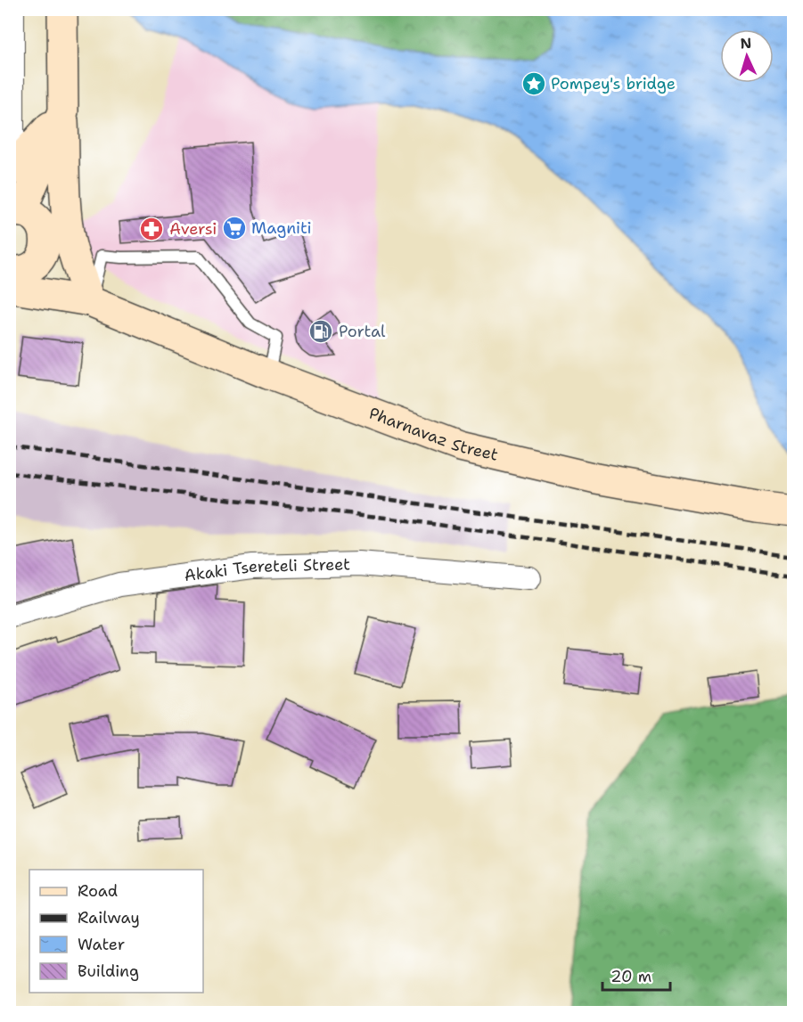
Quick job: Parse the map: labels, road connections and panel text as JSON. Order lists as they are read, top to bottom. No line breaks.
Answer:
{"streets":{"main road":["Pharnavaz Street"],"street":["Akaki Tsereteli Street"]},"places":{"place":["Pompey's bridge"],"supermarket":["Magniti"],"pharmacy":["Aversi"],"fuel station":["Portal"]},"legend":["Road","Railway","Water","Building"],"scale_bar":"20 m","north":"top"}
